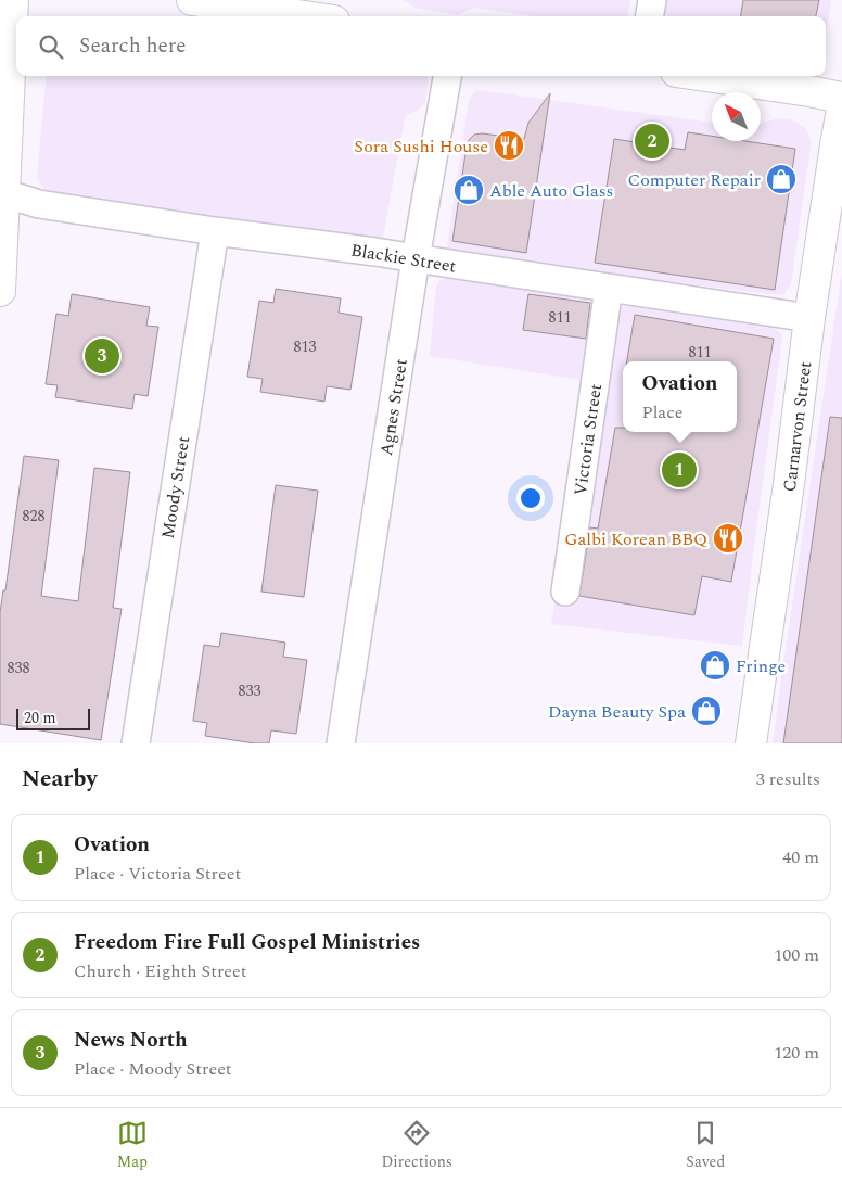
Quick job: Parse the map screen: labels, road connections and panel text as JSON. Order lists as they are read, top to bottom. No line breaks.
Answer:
{"streets":{"street":["Blackie Street","Agnes Street","Carnarvon Street","Victoria Street","Moody Street"]},"crossings":[["Blackie Street","Agnes Street"],["Blackie Street","Carnarvon Street"],["Blackie Street","Victoria Street"],["Blackie Street","Moody Street"]],"places":{"restaurant":["Sora Sushi House","Galbi Korean BBQ"],"shop":["Computer Repair","Able Auto Glass","Fringe","Dayna Beauty Spa"]},"house_numbers":["811","813","811","828","838","833"],"scale_bar":"20 m","north":"top left","page":{"search":"Search here","pins":["2","3","1"],"popup":["Ovation","Place"],"scale":"20 m","heading":["Nearby","3 results"],"list":[{"mark":"1","name":"Ovation","note":"Place · Victoria Street","value":"40 m"},{"mark":"2","name":"Freedom Fire Full Gospel Ministries","note":"Church · Eighth Street","value":"100 m"},{"mark":"3","name":"News North","note":"Place · Moody Street","value":"120 m"}],"nav":["Map","Directions","Saved"]}}
